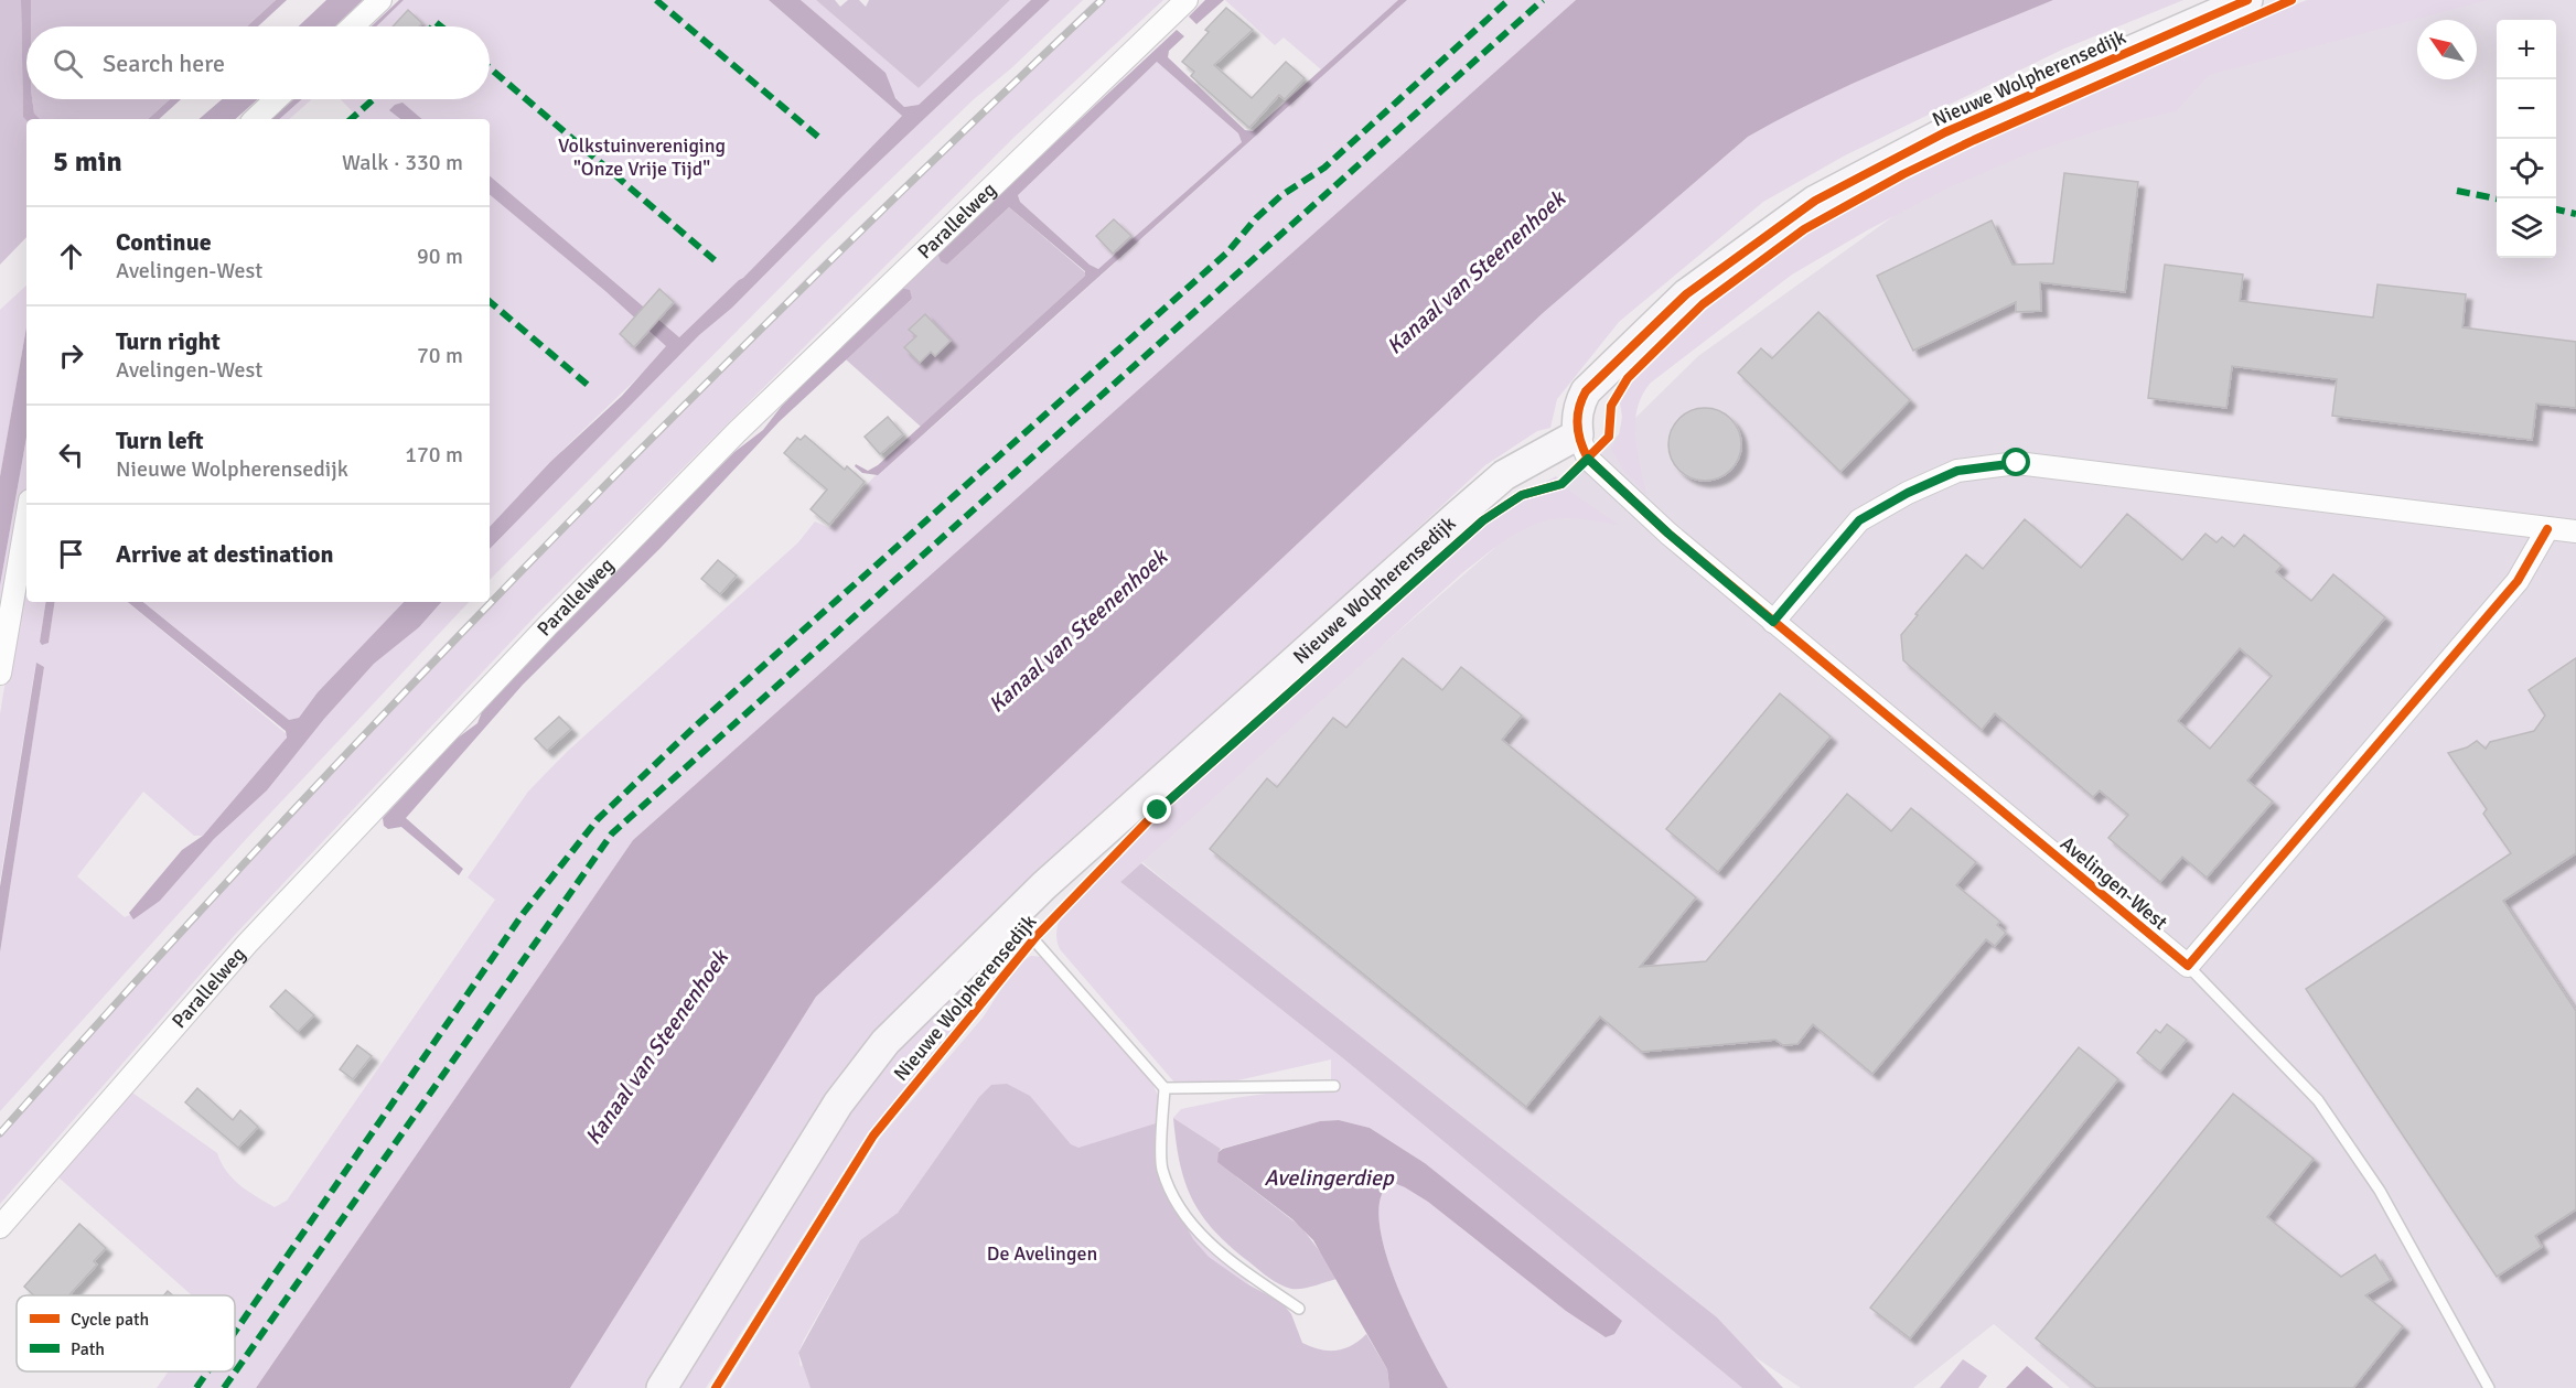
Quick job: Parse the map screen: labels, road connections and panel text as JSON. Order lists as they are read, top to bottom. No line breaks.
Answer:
{"streets":{"street":["Nieuwe Wolpherensedijk","Parallelweg","Avelingen-West"]},"crossings":[["Nieuwe Wolpherensedijk","Avelingen-West"]],"water":["Kanaal van Steenenhoek","Avelingerdiep"],"parks":["Volkstuinvereniging \"Onze Vrije Tijd\"","De Avelingen"],"legend":["Cycle path","Path"],"north":"top left","page":{"map_buttons":["+","−"],"search":"Search here","heading":["5 min","Walk · 330 m"],"list":[["Continue","Avelingen-West","90 m"],["Turn right","Avelingen-West","70 m"],["Turn left","Nieuwe Wolpherensedijk","170 m"],"Arrive at destination"]}}
